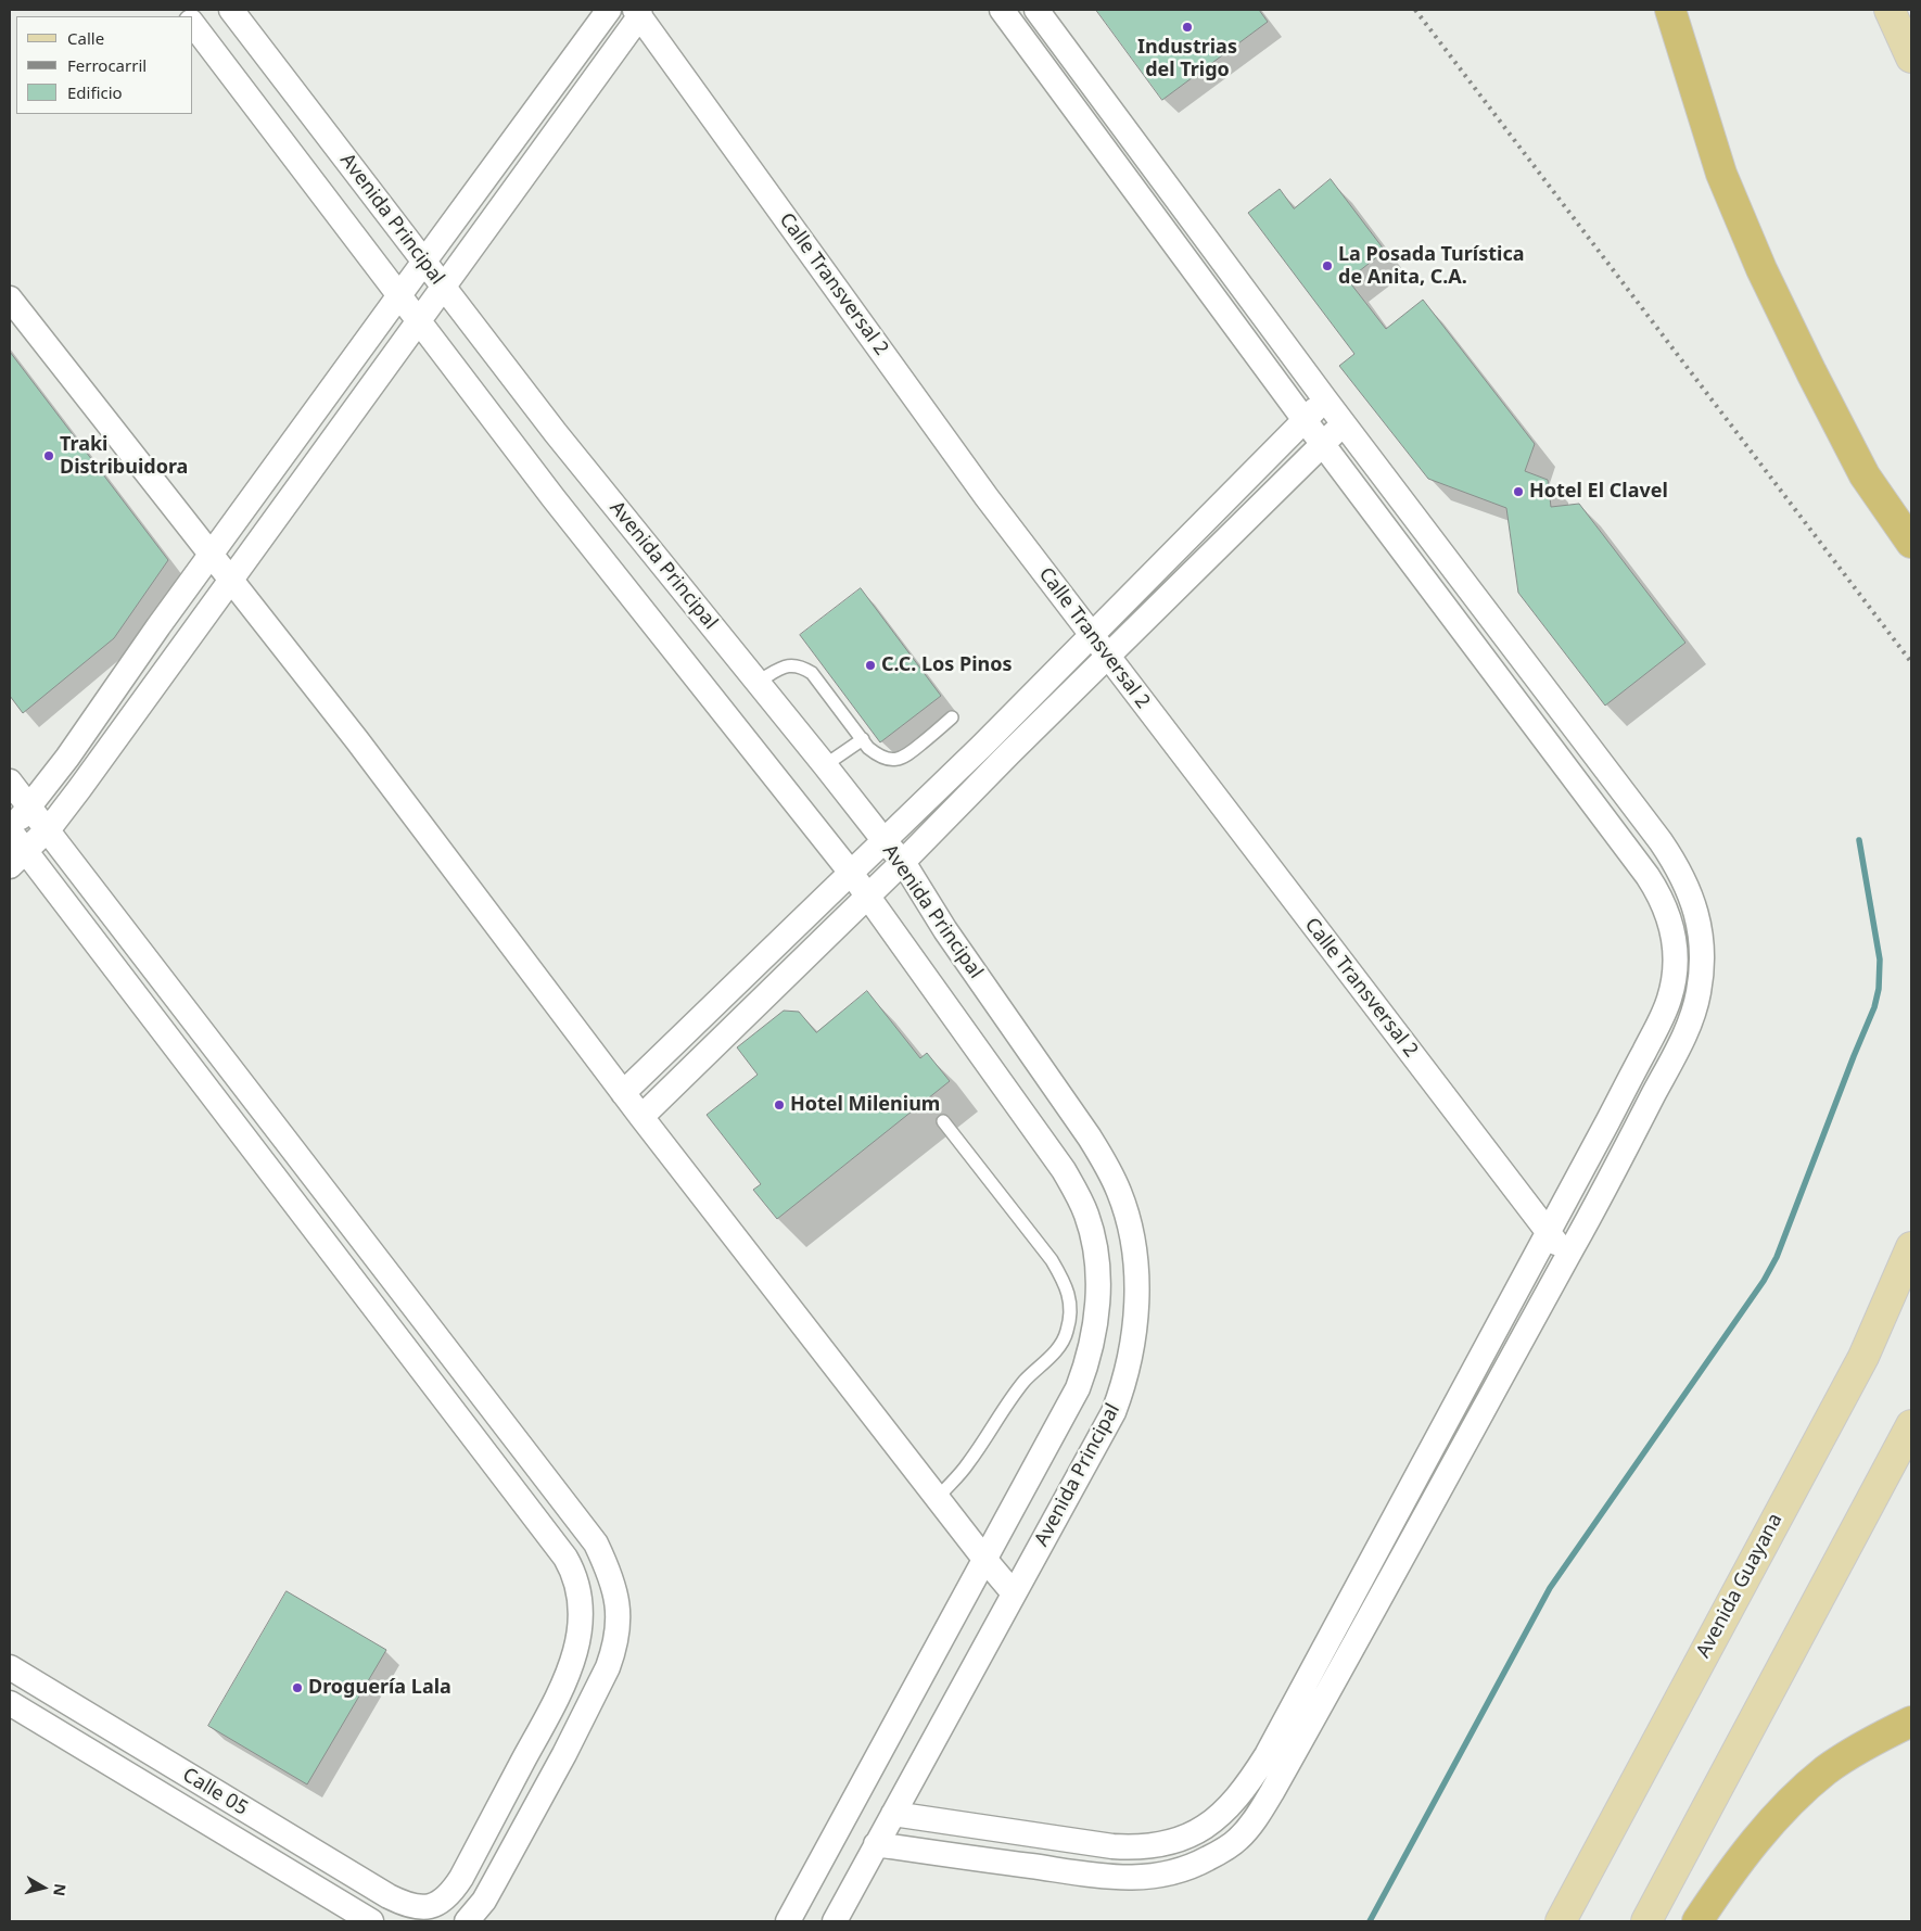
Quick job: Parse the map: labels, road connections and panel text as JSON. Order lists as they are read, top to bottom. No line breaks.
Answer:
{"streets":{"main road":["Avenida Guayana"],"street":["Avenida Principal","Calle Transversal 2","Calle 05"]},"places":["Industrias del Trigo","La Posada Turística de Anita, C.A.","Traki Distribuidora","Hotel El Clavel","C.C. Los Pinos","Hotel Milenium","Droguería Lala"],"legend":["Calle","Ferrocarril","Edificio"],"north":"right"}
